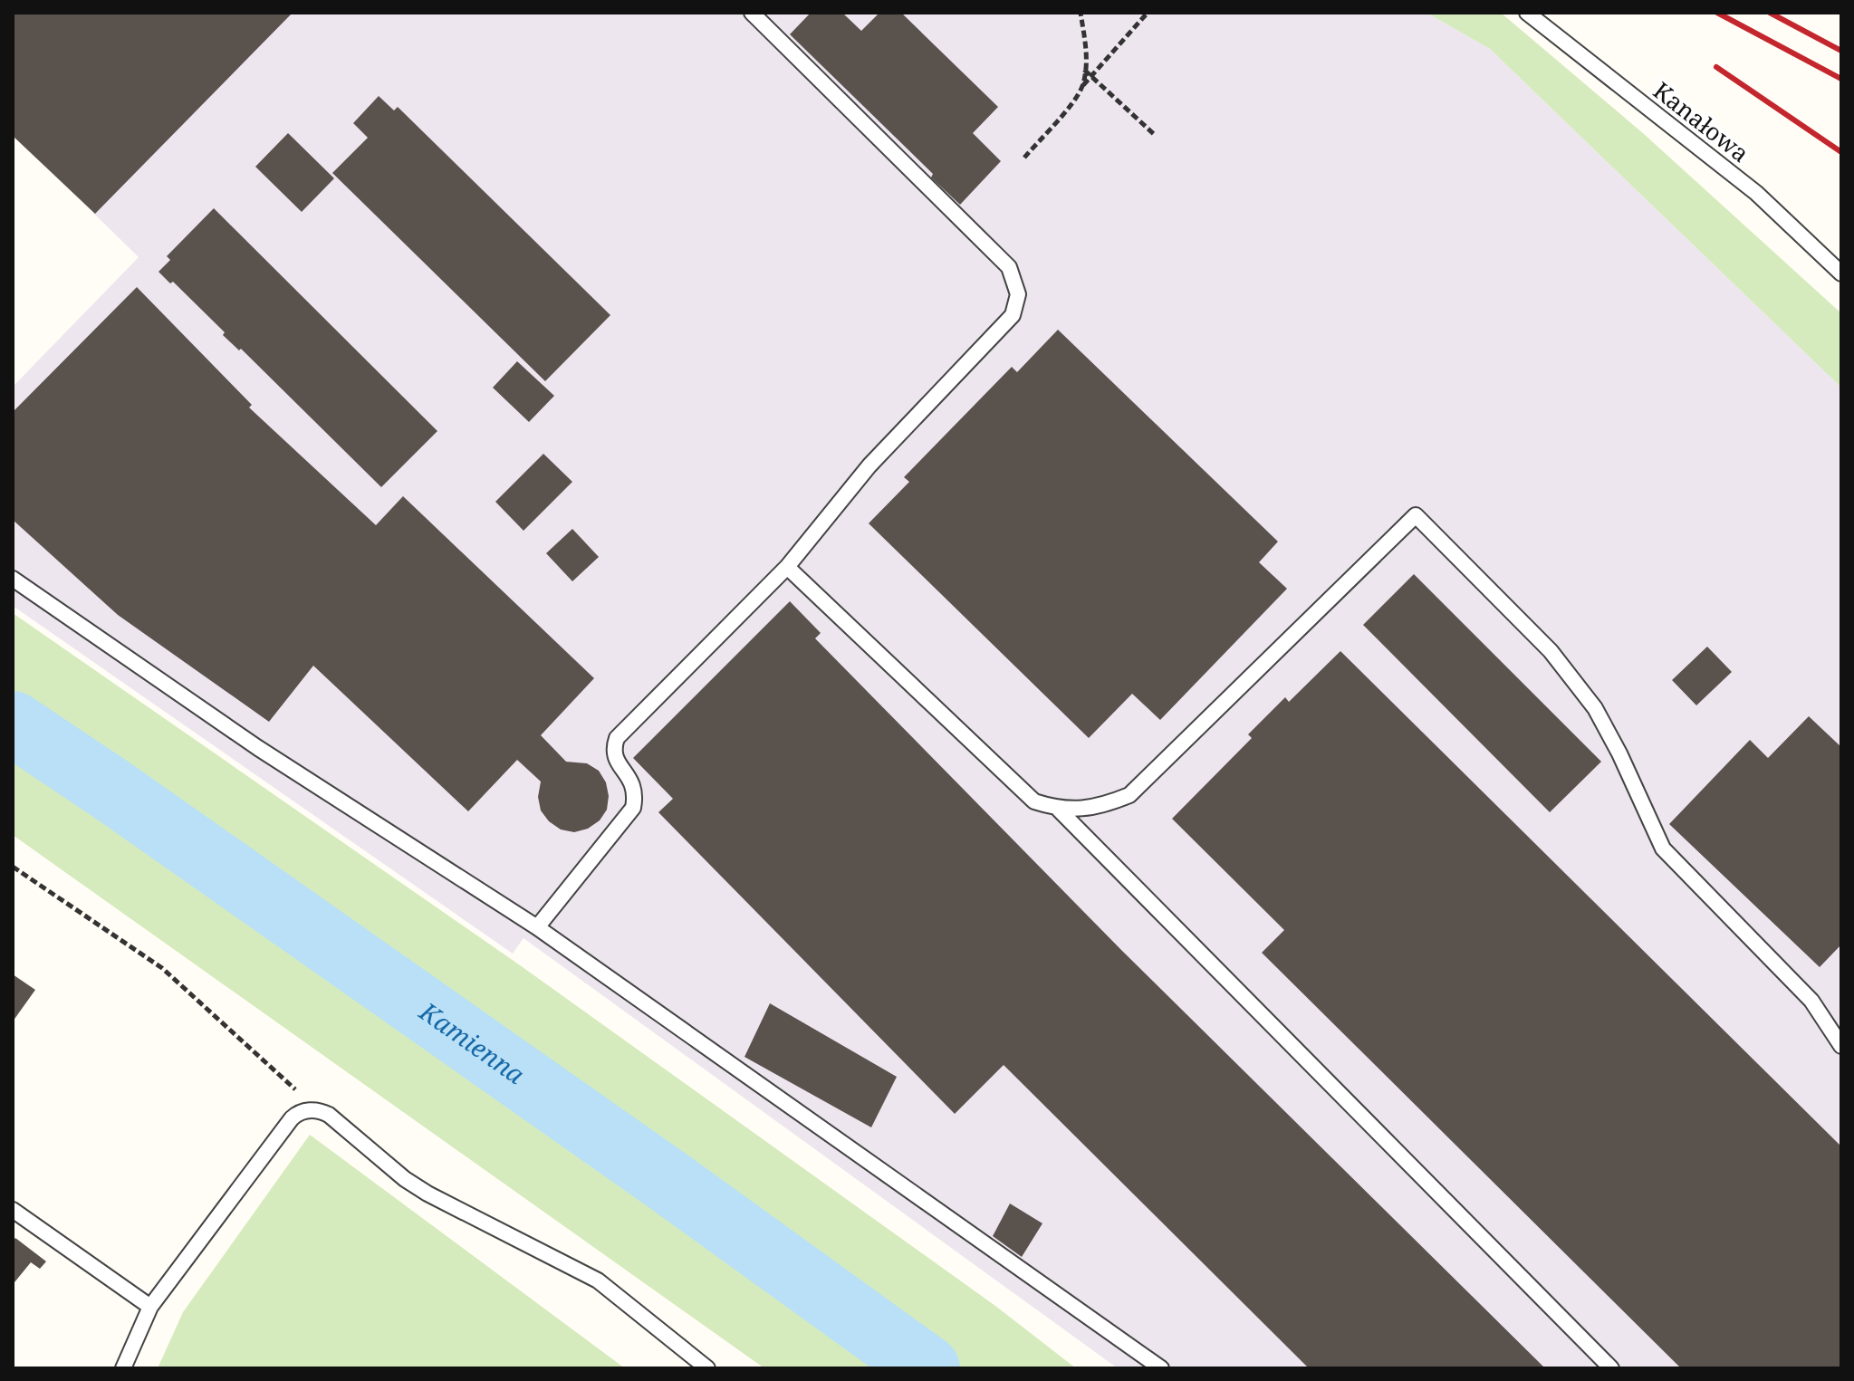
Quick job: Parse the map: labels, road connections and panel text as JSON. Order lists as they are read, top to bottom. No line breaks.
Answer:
{"streets":{"lane":["Kanałowa"]},"water":["Kamienna"]}
